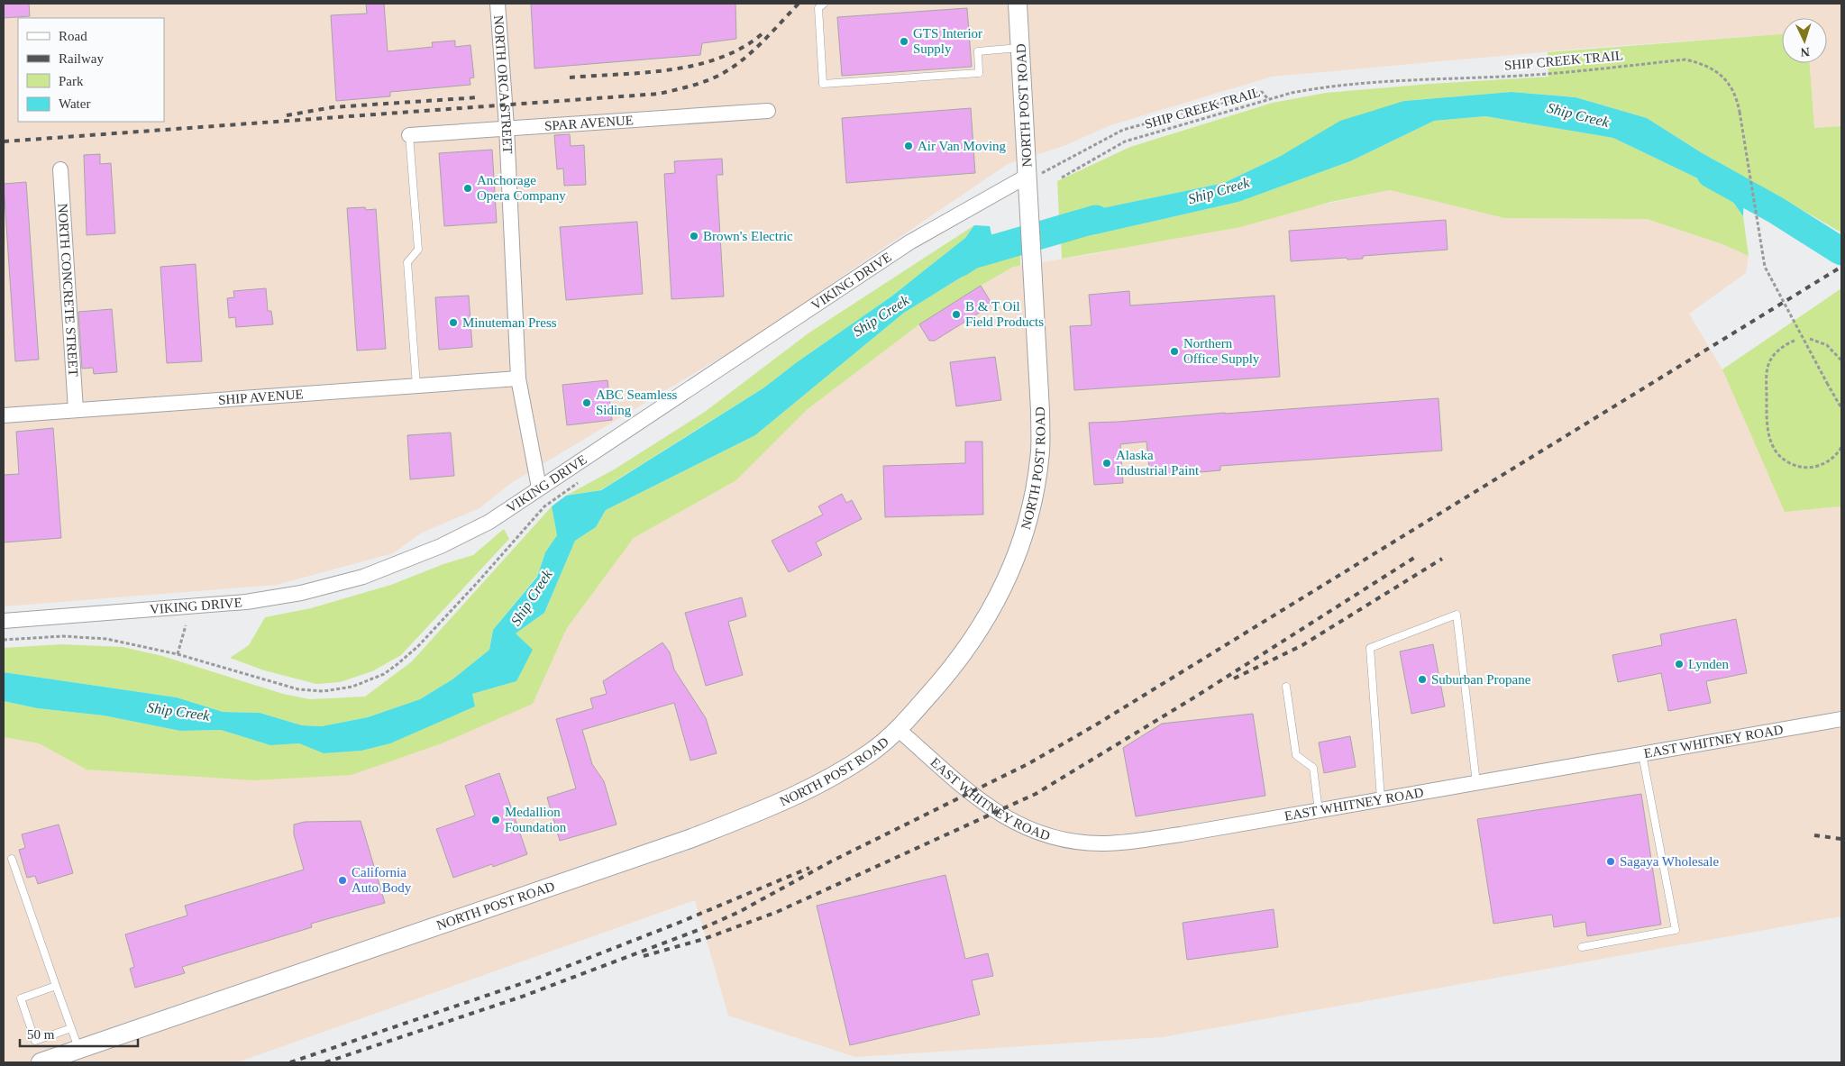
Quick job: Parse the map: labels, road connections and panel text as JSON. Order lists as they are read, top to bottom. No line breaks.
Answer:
{"streets":{"street":["NORTH ORCA STREET","NORTH POST ROAD","SPAR AVENUE","VIKING DRIVE","NORTH CONCRETE STREET","SHIP AVENUE","EAST WHITNEY ROAD"],"path":["SHIP CREEK TRAIL"]},"crossings":[["NORTH ORCA STREET","SPAR AVENUE"],["NORTH ORCA STREET","VIKING DRIVE"],["NORTH ORCA STREET","SHIP AVENUE"],["NORTH POST ROAD","VIKING DRIVE"],["NORTH POST ROAD","EAST WHITNEY ROAD"],["NORTH CONCRETE STREET","SHIP AVENUE"]],"water":["Ship Creek"],"places":["GTS Interior Supply","Air Van Moving","Anchorage Opera Company","Brown's Electric","B & T Oil Field Products","Minuteman Press","Northern Office Supply","ABC Seamless Siding","Alaska Industrial Paint","Lynden","Suburban Propane","Medallion Foundation","Sagaya Wholesale","California Auto Body"],"legend":["Road","Railway","Park","Water"],"scale_bar":"50 m","north":"bottom"}
